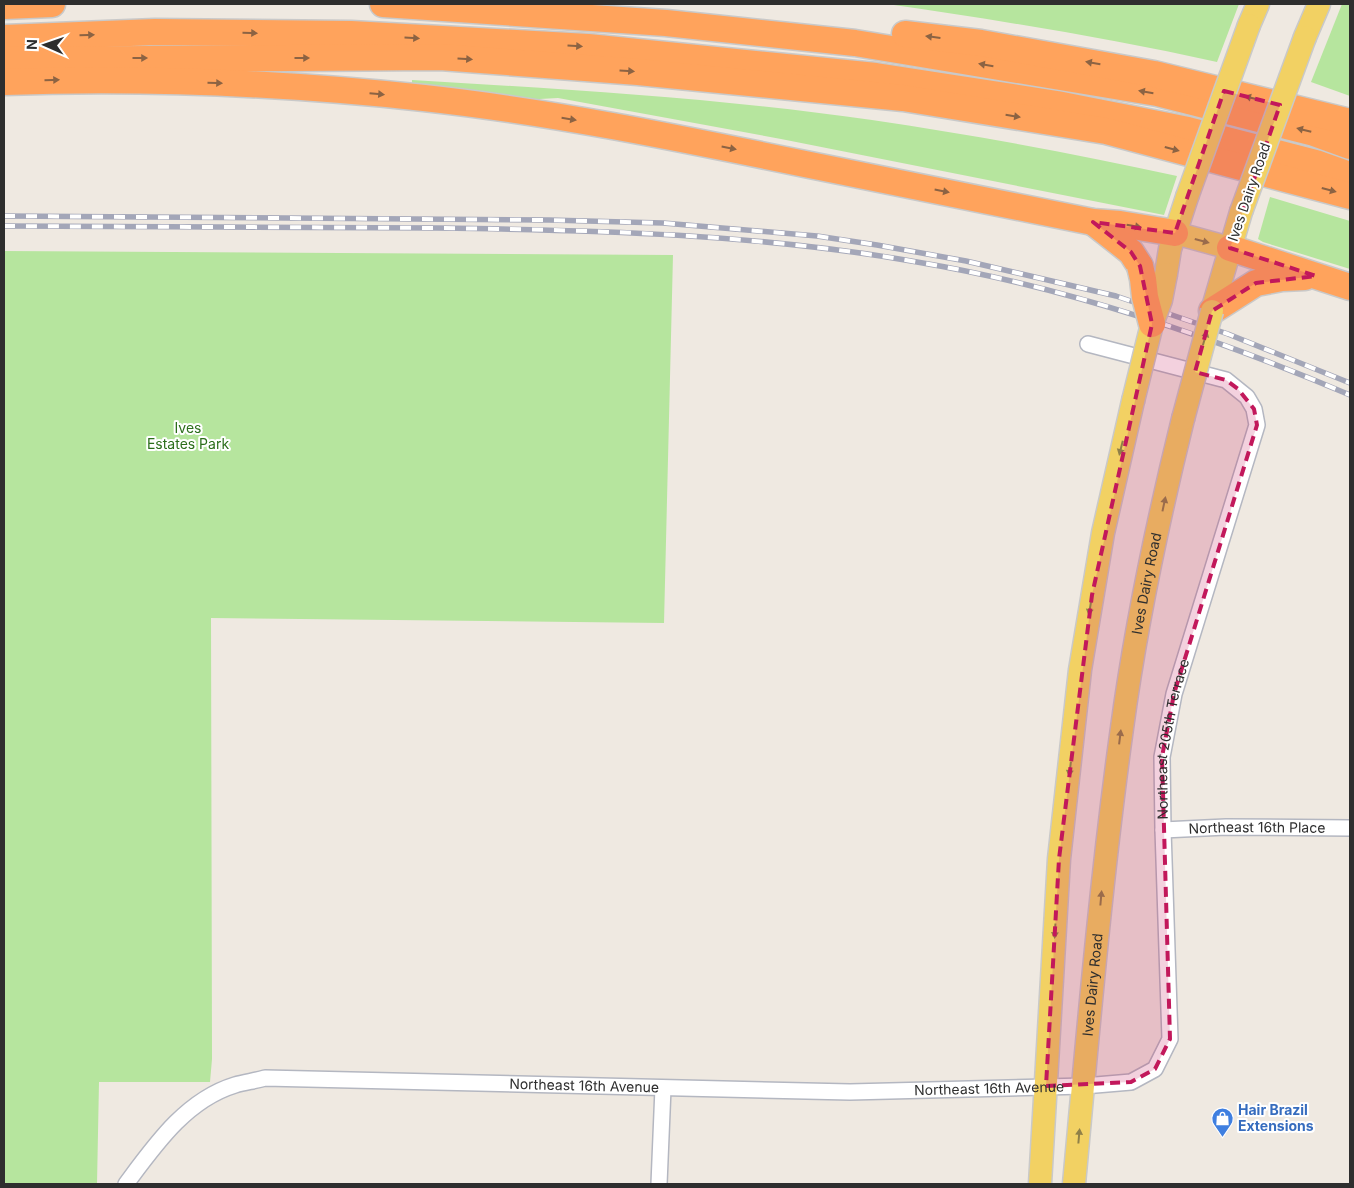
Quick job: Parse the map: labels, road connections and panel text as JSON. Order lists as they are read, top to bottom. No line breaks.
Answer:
{"streets":{"main road":["Ives Dairy Road"],"street":["Northeast 205th Terrace","Northeast 16th Place","Northeast 16th Avenue"]},"crossings":[["Ives Dairy Road","Northeast 205th Terrace"],["Ives Dairy Road","Northeast 16th Avenue"],["Northeast 205th Terrace","Northeast 16th Place"],["Northeast 205th Terrace","Northeast 16th Avenue"]],"parks":["Ives Estates Park"],"places":{"shop":["Hair Brazil Extensions"]},"north":"left"}
